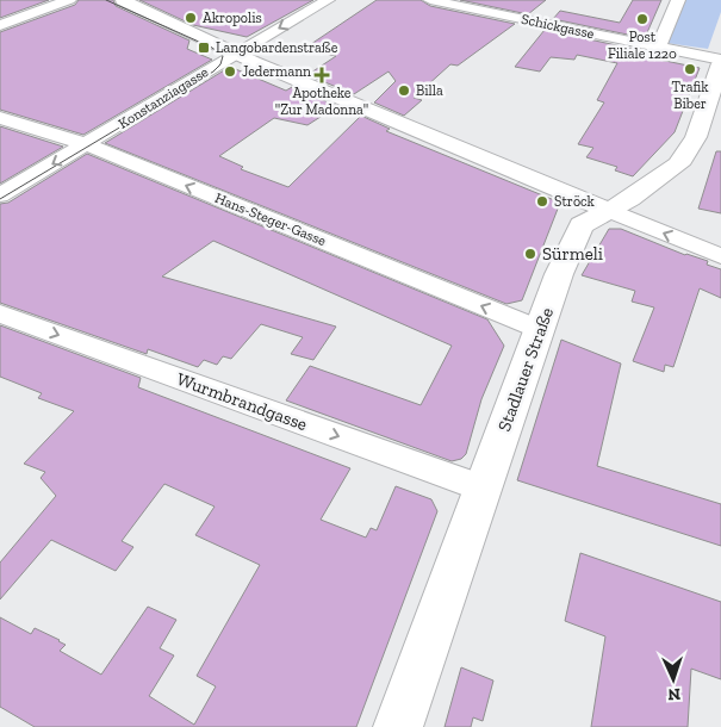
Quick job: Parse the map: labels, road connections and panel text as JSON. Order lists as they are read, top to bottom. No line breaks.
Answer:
{"streets":{"street":["Schickgasse","Konstanziagasse","Hans-Steger-Gasse","Stadlauer Straße","Wurmbrandgasse"]},"crossings":[["Schickgasse","Stadlauer Straße"],["Konstanziagasse","Hans-Steger-Gasse"],["Hans-Steger-Gasse","Stadlauer Straße"],["Stadlauer Straße","Wurmbrandgasse"]],"one_way":["Konstanziagasse","Wurmbrandgasse"],"places":{"other":["Akropolis","Post Filiale 1220","Trafik Biber","Jedermann","Billa","Ströck","Sürmeli"],"transit":["Langobardenstraße"],"health":["Apotheke \"Zur Madonna\""]},"north":"bottom"}
